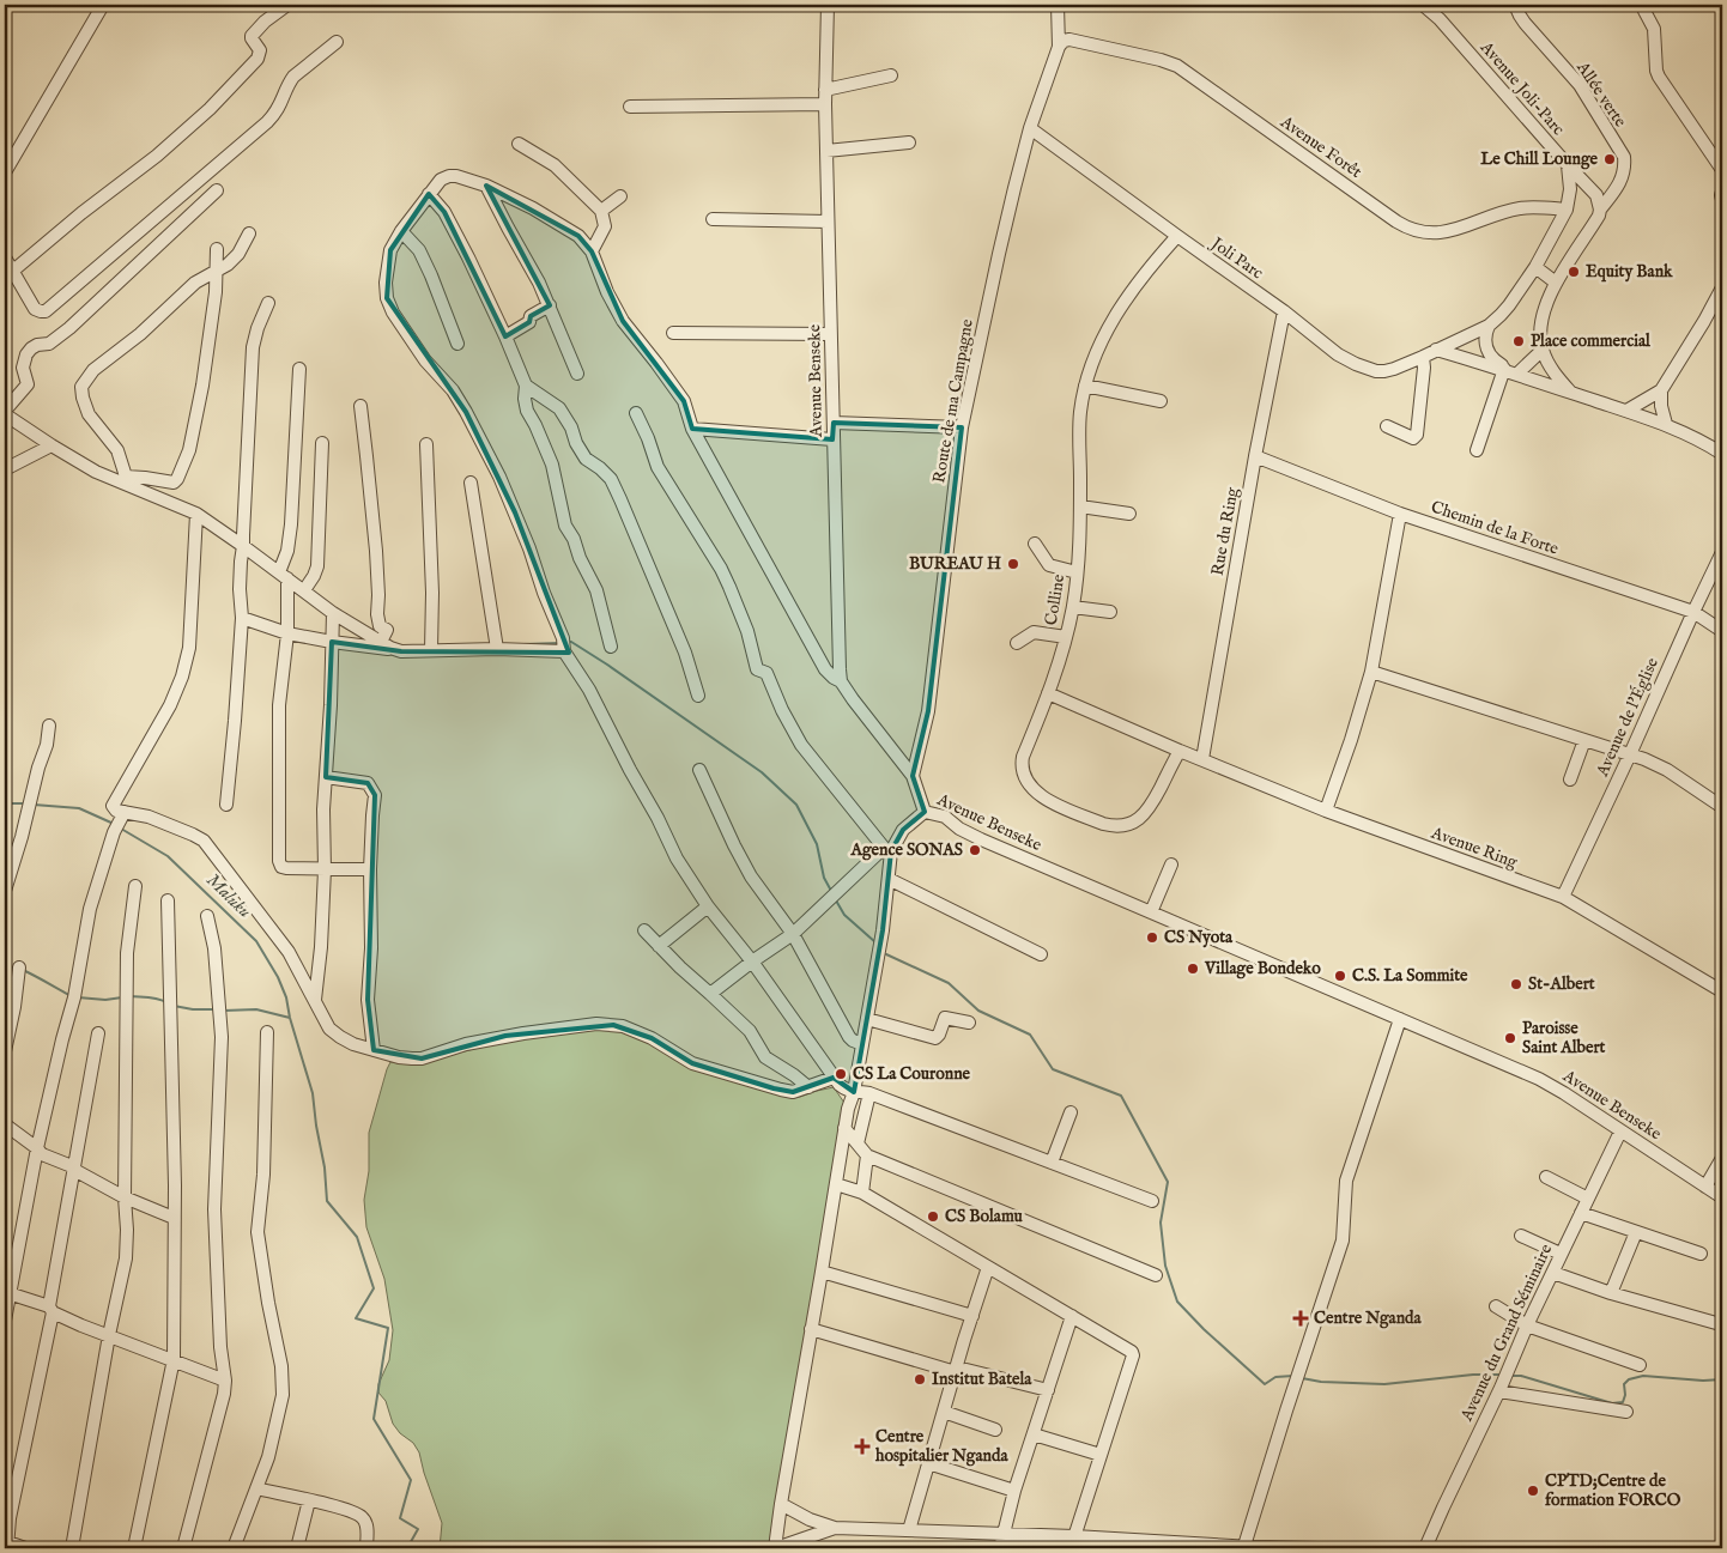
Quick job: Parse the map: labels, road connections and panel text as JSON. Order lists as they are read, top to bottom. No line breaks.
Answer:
{"streets":{"street":["Avenue Joli-Parc","Allée verte","Avenue Forêt","Joli Parc","Avenue Benseke","Route de ma Campagne","Chemin de la Forte","Rue du Ring","Colline","Avenue de l'Église","Avenue Ring","Avenue du Grand Séminaire"]},"crossings":[["Avenue Joli-Parc","Allée verte"],["Avenue Forêt","Route de ma Campagne"],["Joli Parc","Route de ma Campagne"],["Joli Parc","Rue du Ring"],["Joli Parc","Colline"],["Avenue Benseke","Route de ma Campagne"],["Avenue Benseke","Avenue du Grand Séminaire"],["Chemin de la Forte","Rue du Ring"],["Chemin de la Forte","Avenue de l'Église"],["Rue du Ring","Avenue Ring"],["Colline","Avenue Ring"],["Avenue de l'Église","Avenue Ring"]],"water":["Maluku"],"places":{"other":["Le Chill Lounge","Equity Bank","Place commercial","BUREAU H","Agence SONAS","CS Nyota","Village Bondeko","C.S. La Sommite","St-Albert","Paroisse Saint Albert","CS La Couronne","CS Bolamu","Institut Batela","CPTD;Centre de formation FORCO"],"health":["Centre Nganda","Centre hospitalier Nganda"]}}
